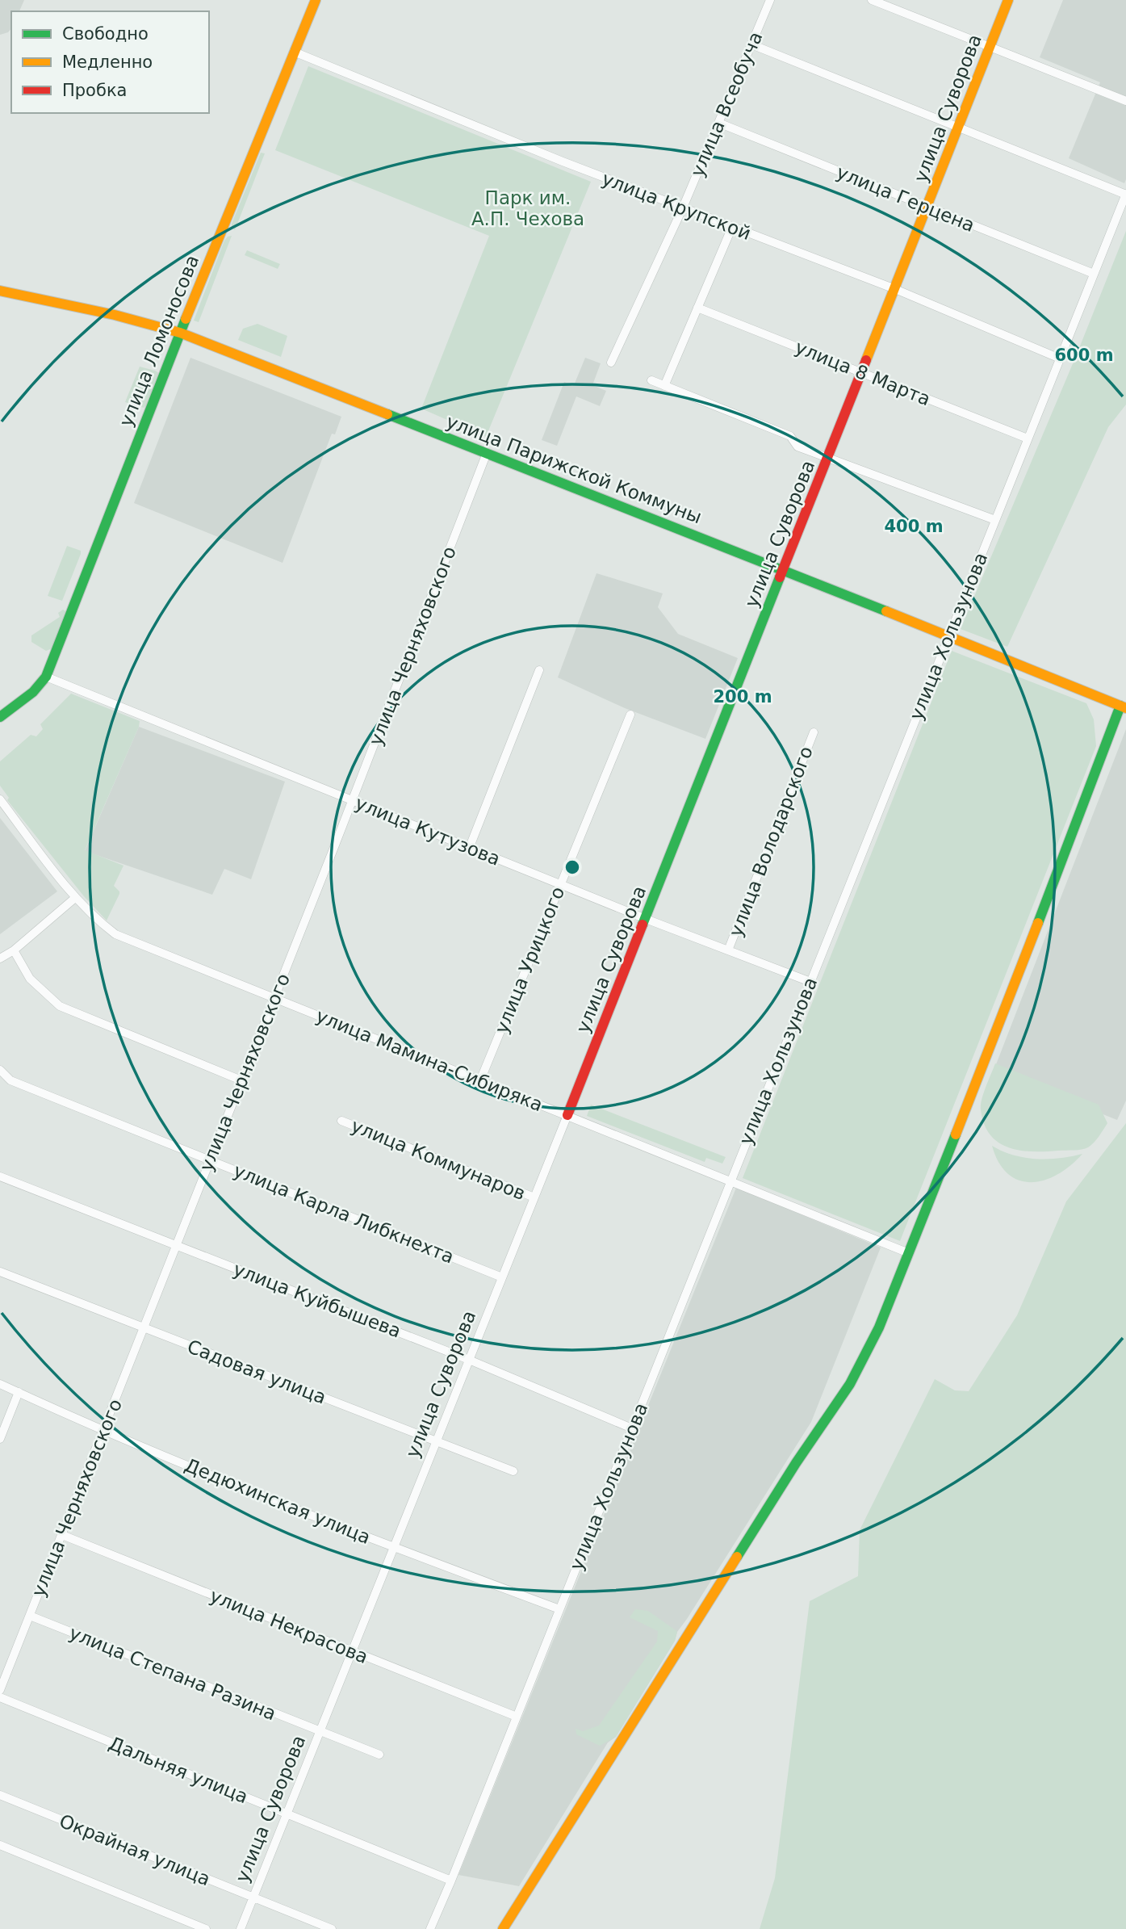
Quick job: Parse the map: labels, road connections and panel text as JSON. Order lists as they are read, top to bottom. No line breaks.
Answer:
{"streets":{"main road":["улица Суворова","улица Ломоносова","улица Парижской Коммуны"],"street":["улица Всеобуча","улица Герцена","улица Крупской","улица 8 Марта","улица Хользунова","улица Черняховского","улица Кутузова","улица Володарского","улица Урицкого","улица Мамина-Сибиряка","улица Коммунаров","улица Карла Либкнехта","улица Куйбышева","Садовая улица","Дедюхинская улица","улица Некрасова","улица Степана Разина","Дальняя улица","Окрайная улица"]},"crossings":[["улица Всеобуча","улица Герцена"],["улица Всеобуча","улица Крупской"],["улица Суворова","улица Герцена"],["улица Суворова","улица Крупской"],["улица Суворова","улица 8 Марта"],["улица Суворова","улица Парижской Коммуны"],["улица Суворова","улица Кутузова"],["улица Суворова","улица Мамина-Сибиряка"],["улица Суворова","улица Коммунаров"],["улица Суворова","улица Карла Либкнехта"],["улица Суворова","улица Куйбышева"],["улица Суворова","Садовая улица"],["улица Суворова","Дедюхинская улица"],["улица Суворова","улица Некрасова"],["улица Суворова","улица Степана Разина"],["улица Суворова","Дальняя улица"],["улица Суворова","Окрайная улица"],["улица Герцена","улица Хользунова"],["улица Крупской","улица Ломоносова"],["улица Крупской","улица Хользунова"],["улица Ломоносова","улица Парижской Коммуны"],["улица Ломоносова","улица Кутузова"],["улица 8 Марта","улица Хользунова"],["улица Парижской Коммуны","улица Хользунова"],["улица Парижской Коммуны","улица Черняховского"],["улица Хользунова","улица Кутузова"],["улица Хользунова","улица Мамина-Сибиряка"],["улица Хользунова","улица Куйбышева"],["улица Хользунова","Дедюхинская улица"],["улица Хользунова","улица Некрасова"],["улица Хользунова","Дальняя улица"],["улица Черняховского","улица Кутузова"],["улица Черняховского","улица Мамина-Сибиряка"],["улица Черняховского","улица Карла Либкнехта"],["улица Черняховского","улица Куйбышева"],["улица Черняховского","Садовая улица"],["улица Черняховского","Дедюхинская улица"],["улица Черняховского","улица Некрасова"],["улица Черняховского","улица Степана Разина"],["улица Кутузова","улица Володарского"],["улица Кутузова","улица Урицкого"],["улица Урицкого","улица Мамина-Сибиряка"]],"parks":["Парк им. А.П. Чехова"],"legend":["Свободно","Медленно","Пробка"],"rings":["600 m","400 m","200 m"]}
